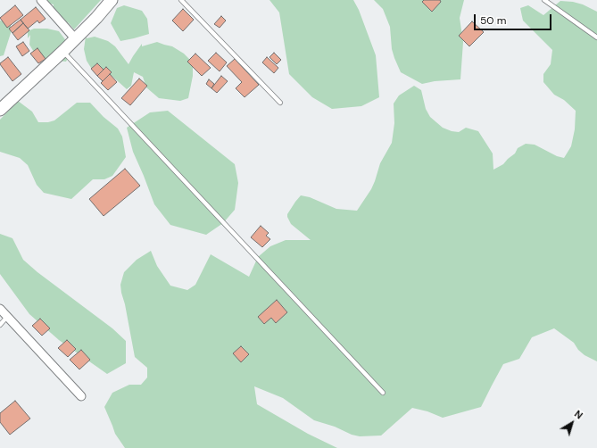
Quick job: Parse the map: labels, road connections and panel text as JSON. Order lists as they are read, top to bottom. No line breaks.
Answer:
{"scale_bar":"50 m","north":"top right"}
